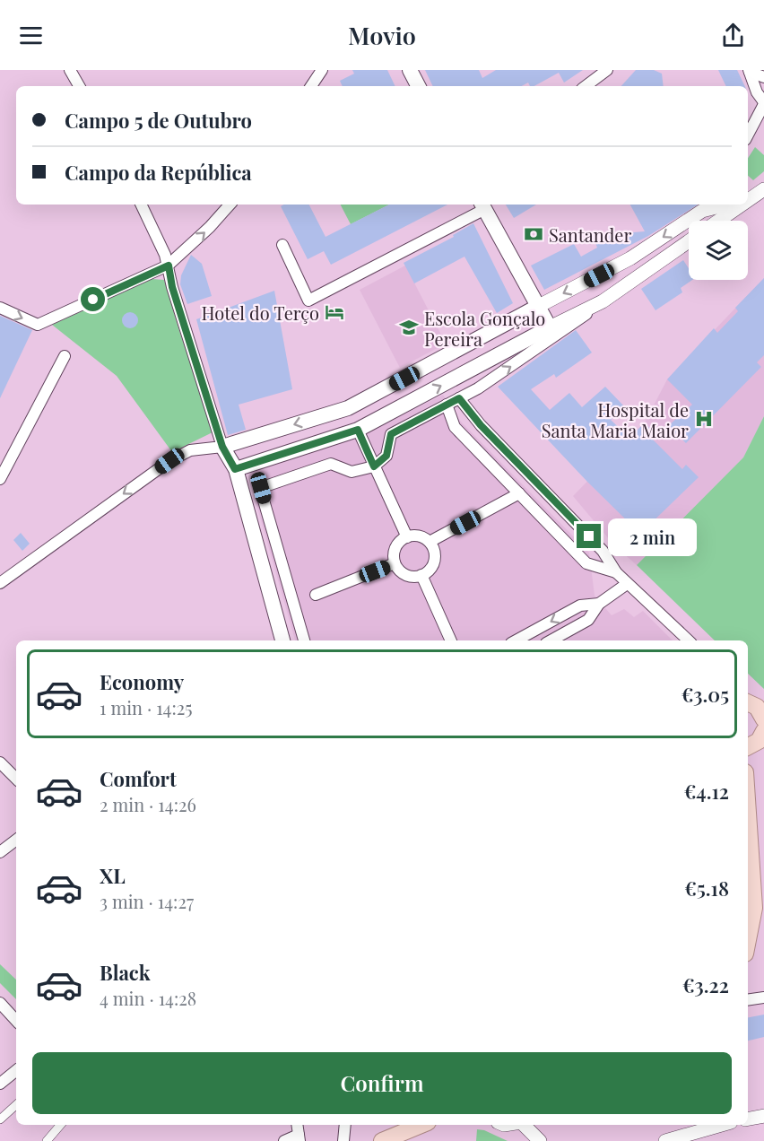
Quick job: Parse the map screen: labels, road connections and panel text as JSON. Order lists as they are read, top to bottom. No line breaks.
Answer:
{"places":{"bank":["Santander"],"hotel":["Hotel do Terço"],"school or university":["Escola Gonçalo Pereira"],"hospital":["Hospital de Santa Maria Maior"]},"page":{"header":"Movio","banner":["Campo 5 de Outubro","Campo da República"],"bubble":"2 min","list":[{"name":"Economy","note":"1 min · 14:25","value":"€3.05"},{"name":"Comfort","note":"2 min · 14:26","value":"€4.12"},{"name":"XL","note":"3 min · 14:27","value":"€5.18"},{"name":"Black","note":"4 min · 14:28","value":"€3.22"}],"buttons":"Confirm"}}
